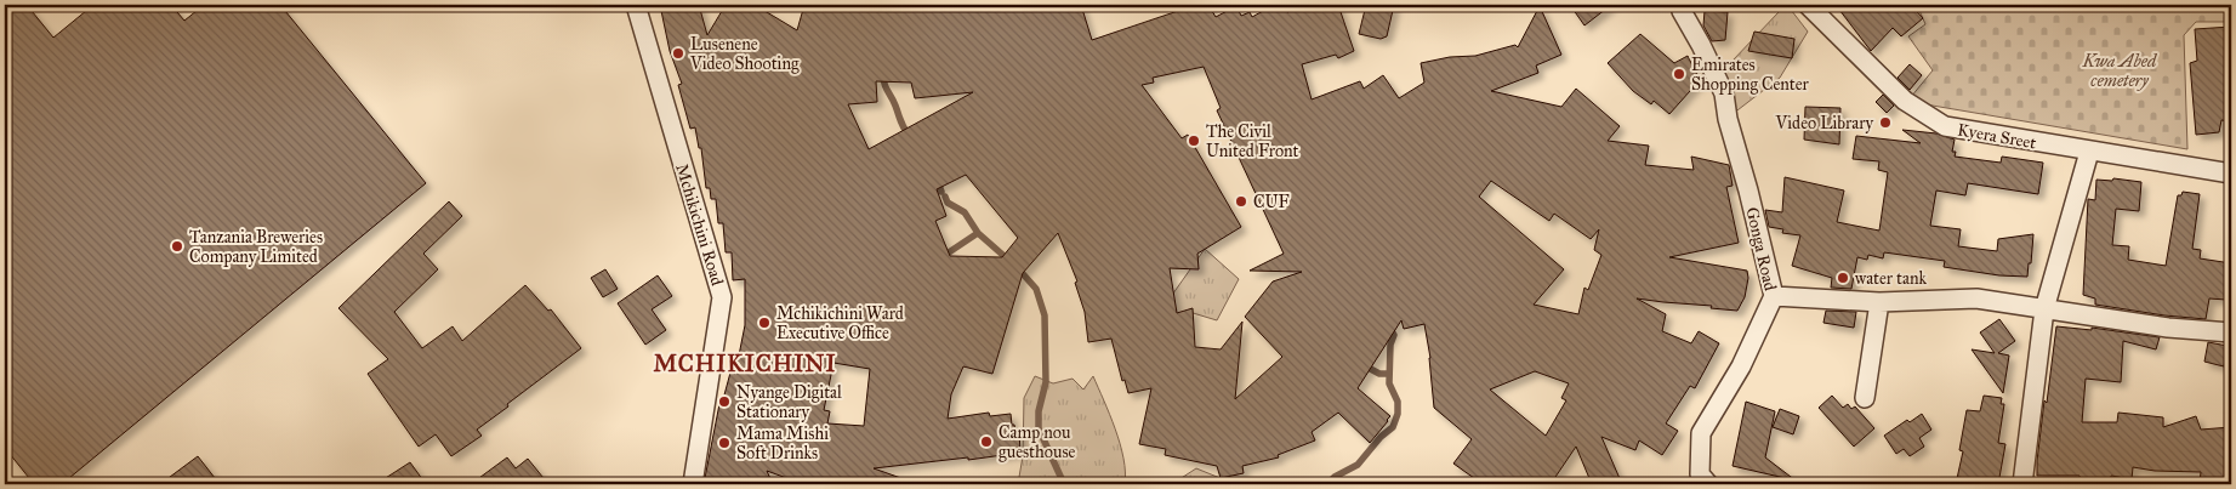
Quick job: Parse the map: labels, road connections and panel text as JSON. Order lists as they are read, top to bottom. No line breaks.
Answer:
{"streets":{"street":["Kyera Sreet","Mchikichini Road","Gonga Road"]},"districts":["MCHIKICHINI"],"parks":["Kwa Abed cemetery"],"places":["Lusenene Video Shooting","Emirates Shopping Center","Video Library","The Civil United Front","CUF","Tanzania Breweries Company Limited","water tank","Mchikichini Ward Executive Office","Nyange Digital Stationary","Camp nou guesthouse","Mama Mishi Soft Drinks"]}
